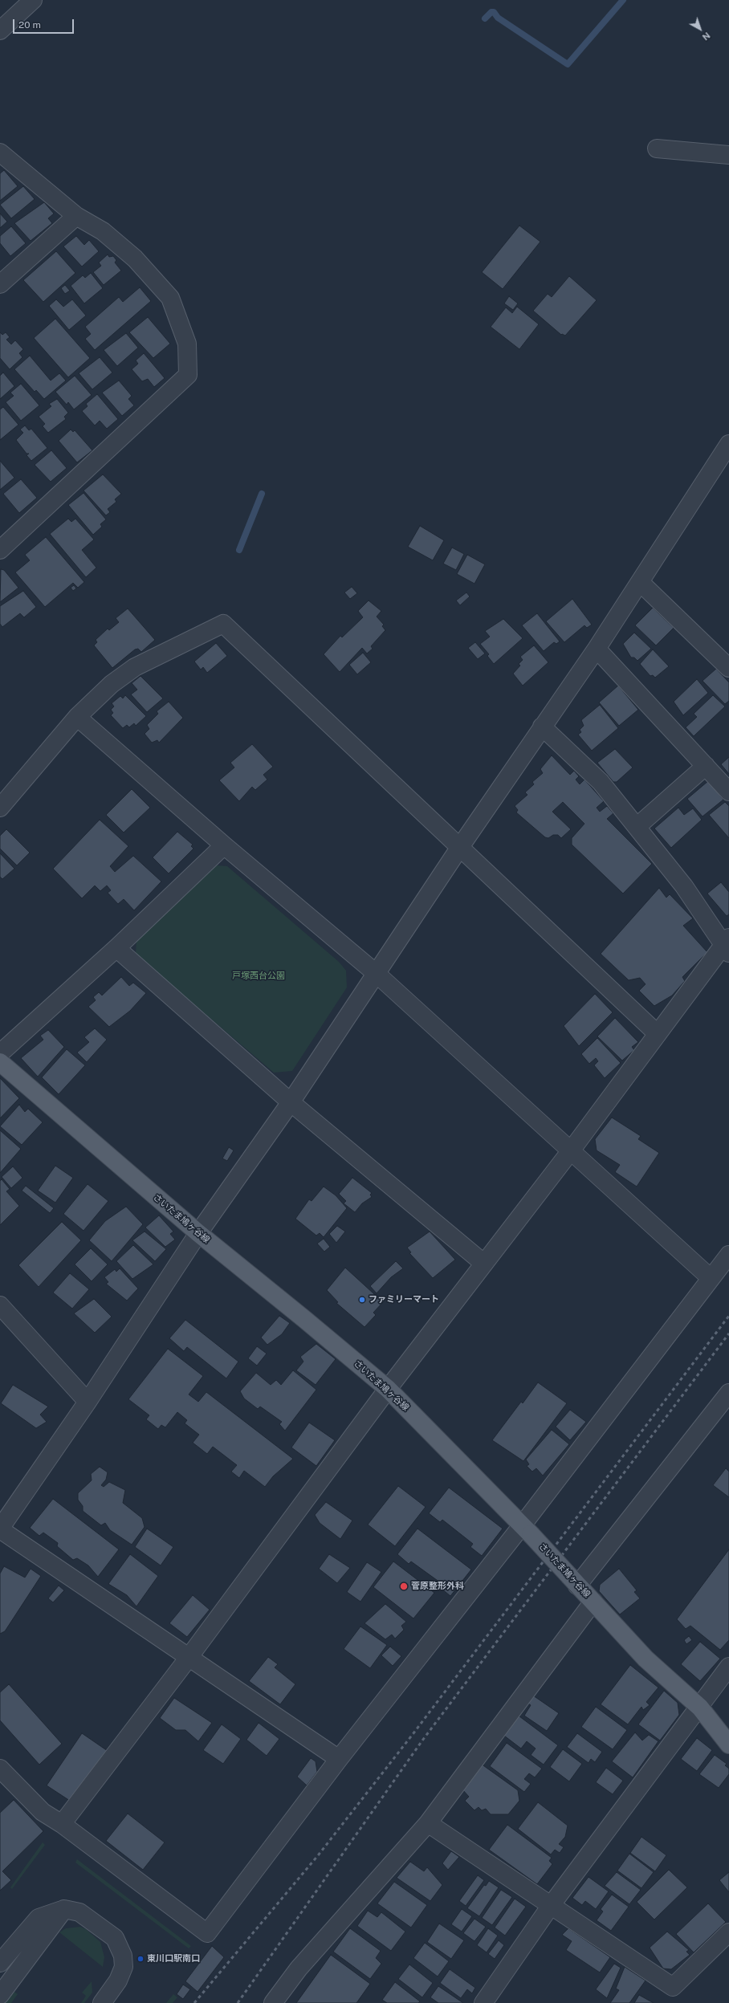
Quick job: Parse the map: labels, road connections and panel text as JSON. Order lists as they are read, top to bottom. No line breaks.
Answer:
{"streets":{"main road":["さいたま鳩ヶ谷線"]},"parks":["戸塚西台公園"],"places":["ファミリーマート","菅原整形外科","東川口駅南口"],"scale_bar":"20 m","north":"bottom right"}
